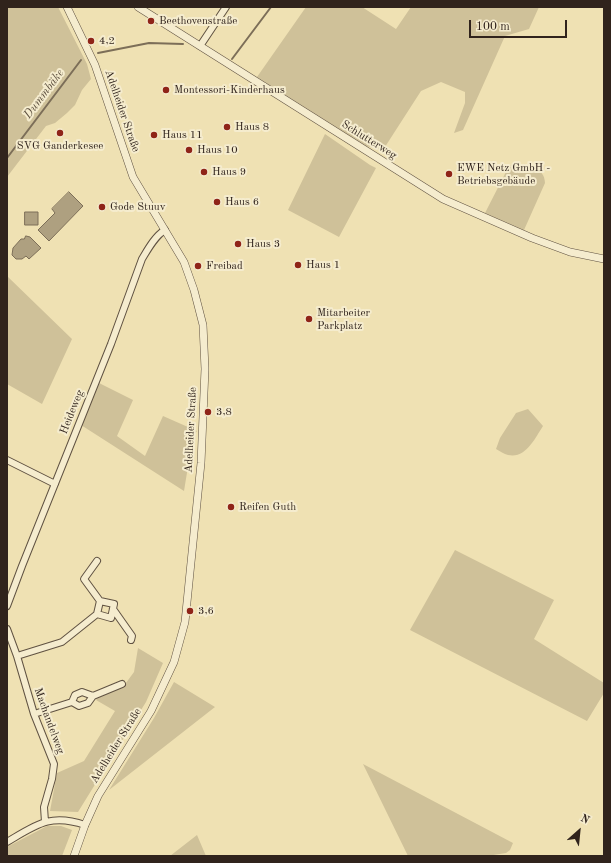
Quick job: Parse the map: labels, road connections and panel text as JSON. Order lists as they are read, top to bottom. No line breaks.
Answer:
{"streets":{"street":["Adelheider Straße","Schlutterweg","Heideweg","Machandelweg"]},"crossings":[["Adelheider Straße","Heideweg"]],"water":["Dummbäke"],"places":["Beethovenstraße","4,2","Montessori-Kinderhaus","Haus 8","SVG Ganderkesee","Haus 11","Haus 10","Haus 9","EWE Netz GmbH - Betriebsgebäude","Haus 6","Gode Stuuv","Haus 3","Haus 1","Freibad","Mitarbeiter Parkplatz","3,8","Reifen Guth","3,6"],"scale_bar":"100 m","north":"top right"}
